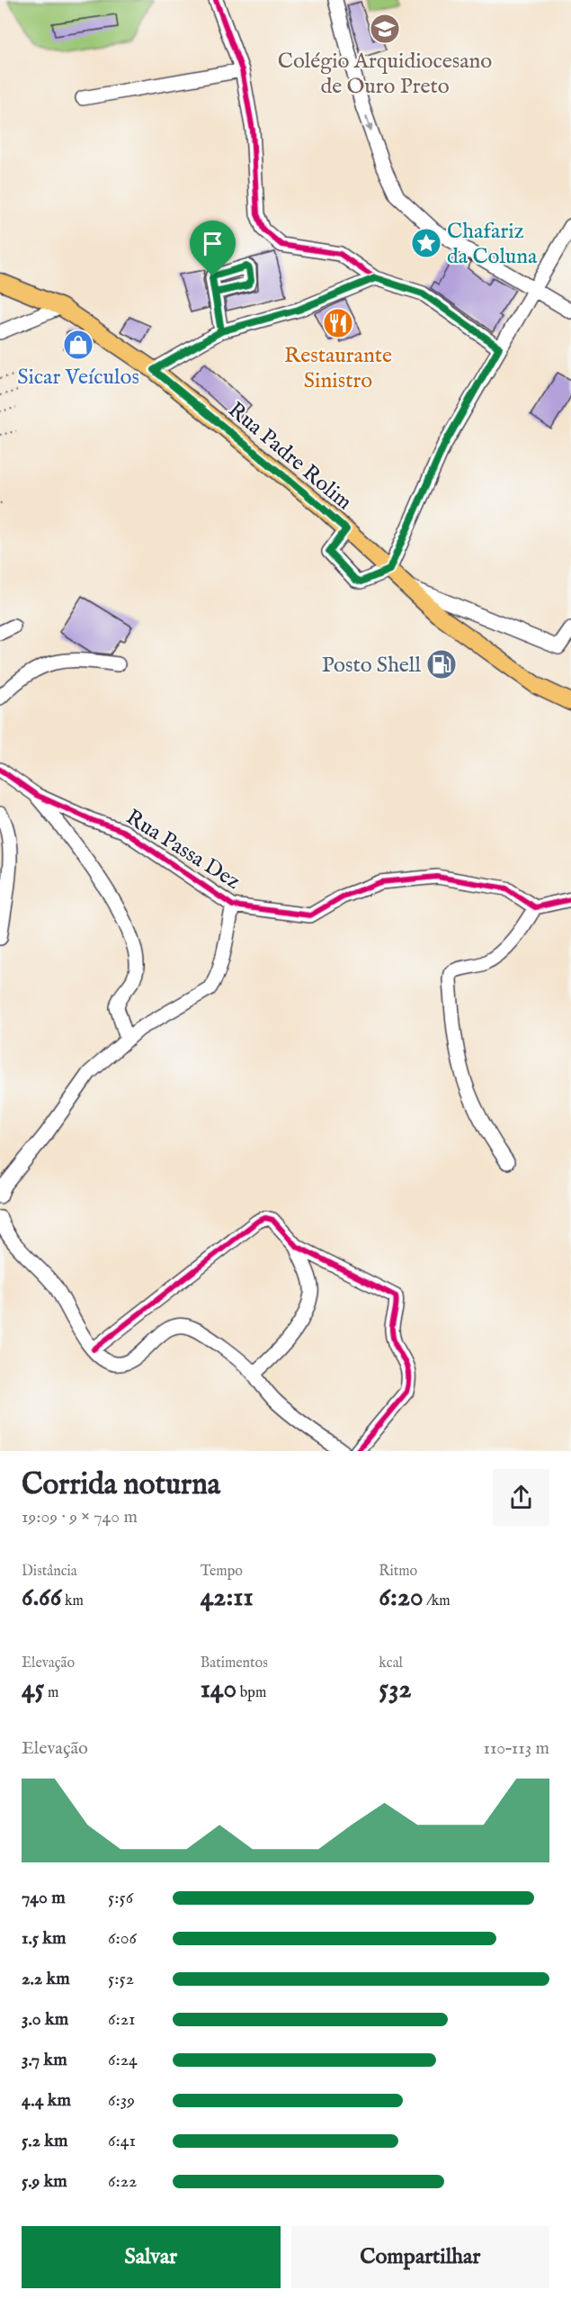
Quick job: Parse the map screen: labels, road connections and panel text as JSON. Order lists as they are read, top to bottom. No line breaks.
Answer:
{"streets":{"main road":["Rua Padre Rolim"],"street":["Rua Passa Dez"]},"places":{"school or university":["Colégio Arquidiocesano de Ouro Preto"],"place":["Chafariz da Coluna"],"restaurant":["Restaurante Sinistro"],"shop":["Sicar Veículos"],"fuel station":["Posto Shell"]},"page":{"heading":["Corrida noturna","19:09 · 9 × 740 m"],"stats":[["Distância","6.66 km"],["Tempo","42:11"],["Ritmo","6:20 /km"],["Elevação","45 m"],["Batimentos","140 bpm"],["kcal","532"]],"chart":["Elevação","110–113 m"],"list":[{"name":"740 m","note":"5:56"},{"name":"1.5 km","note":"6:06"},{"name":"2.2 km","note":"5:52"},{"name":"3.0 km","note":"6:21"},{"name":"3.7 km","note":"6:24"},{"name":"4.4 km","note":"6:39"},{"name":"5.2 km","note":"6:41"},{"name":"5.9 km","note":"6:22"}],"buttons":["Salvar","Compartilhar"]}}
